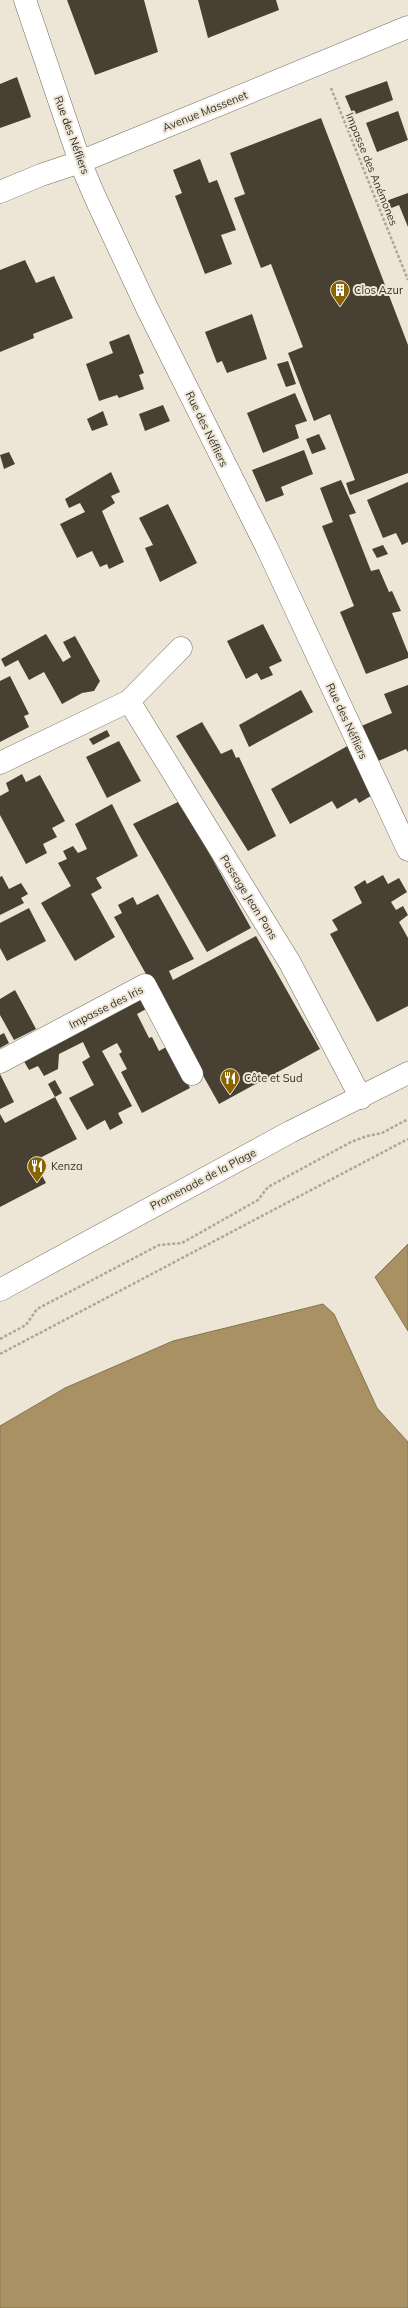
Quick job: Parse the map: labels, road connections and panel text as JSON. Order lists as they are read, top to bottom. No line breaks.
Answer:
{"streets":{"street":["Avenue Massenet","Rue des Néfliers","Passage Jean Pons","Impasse des Iris","Promenade de la Plage"],"path":["Impasse des Anémones"]},"crossings":[["Avenue Massenet","Rue des Néfliers"],["Avenue Massenet","Impasse des Anémones"],["Passage Jean Pons","Promenade de la Plage"]],"places":{"building":["Clos Azur"],"restaurant":["Côte et Sud","Kenza"]}}
